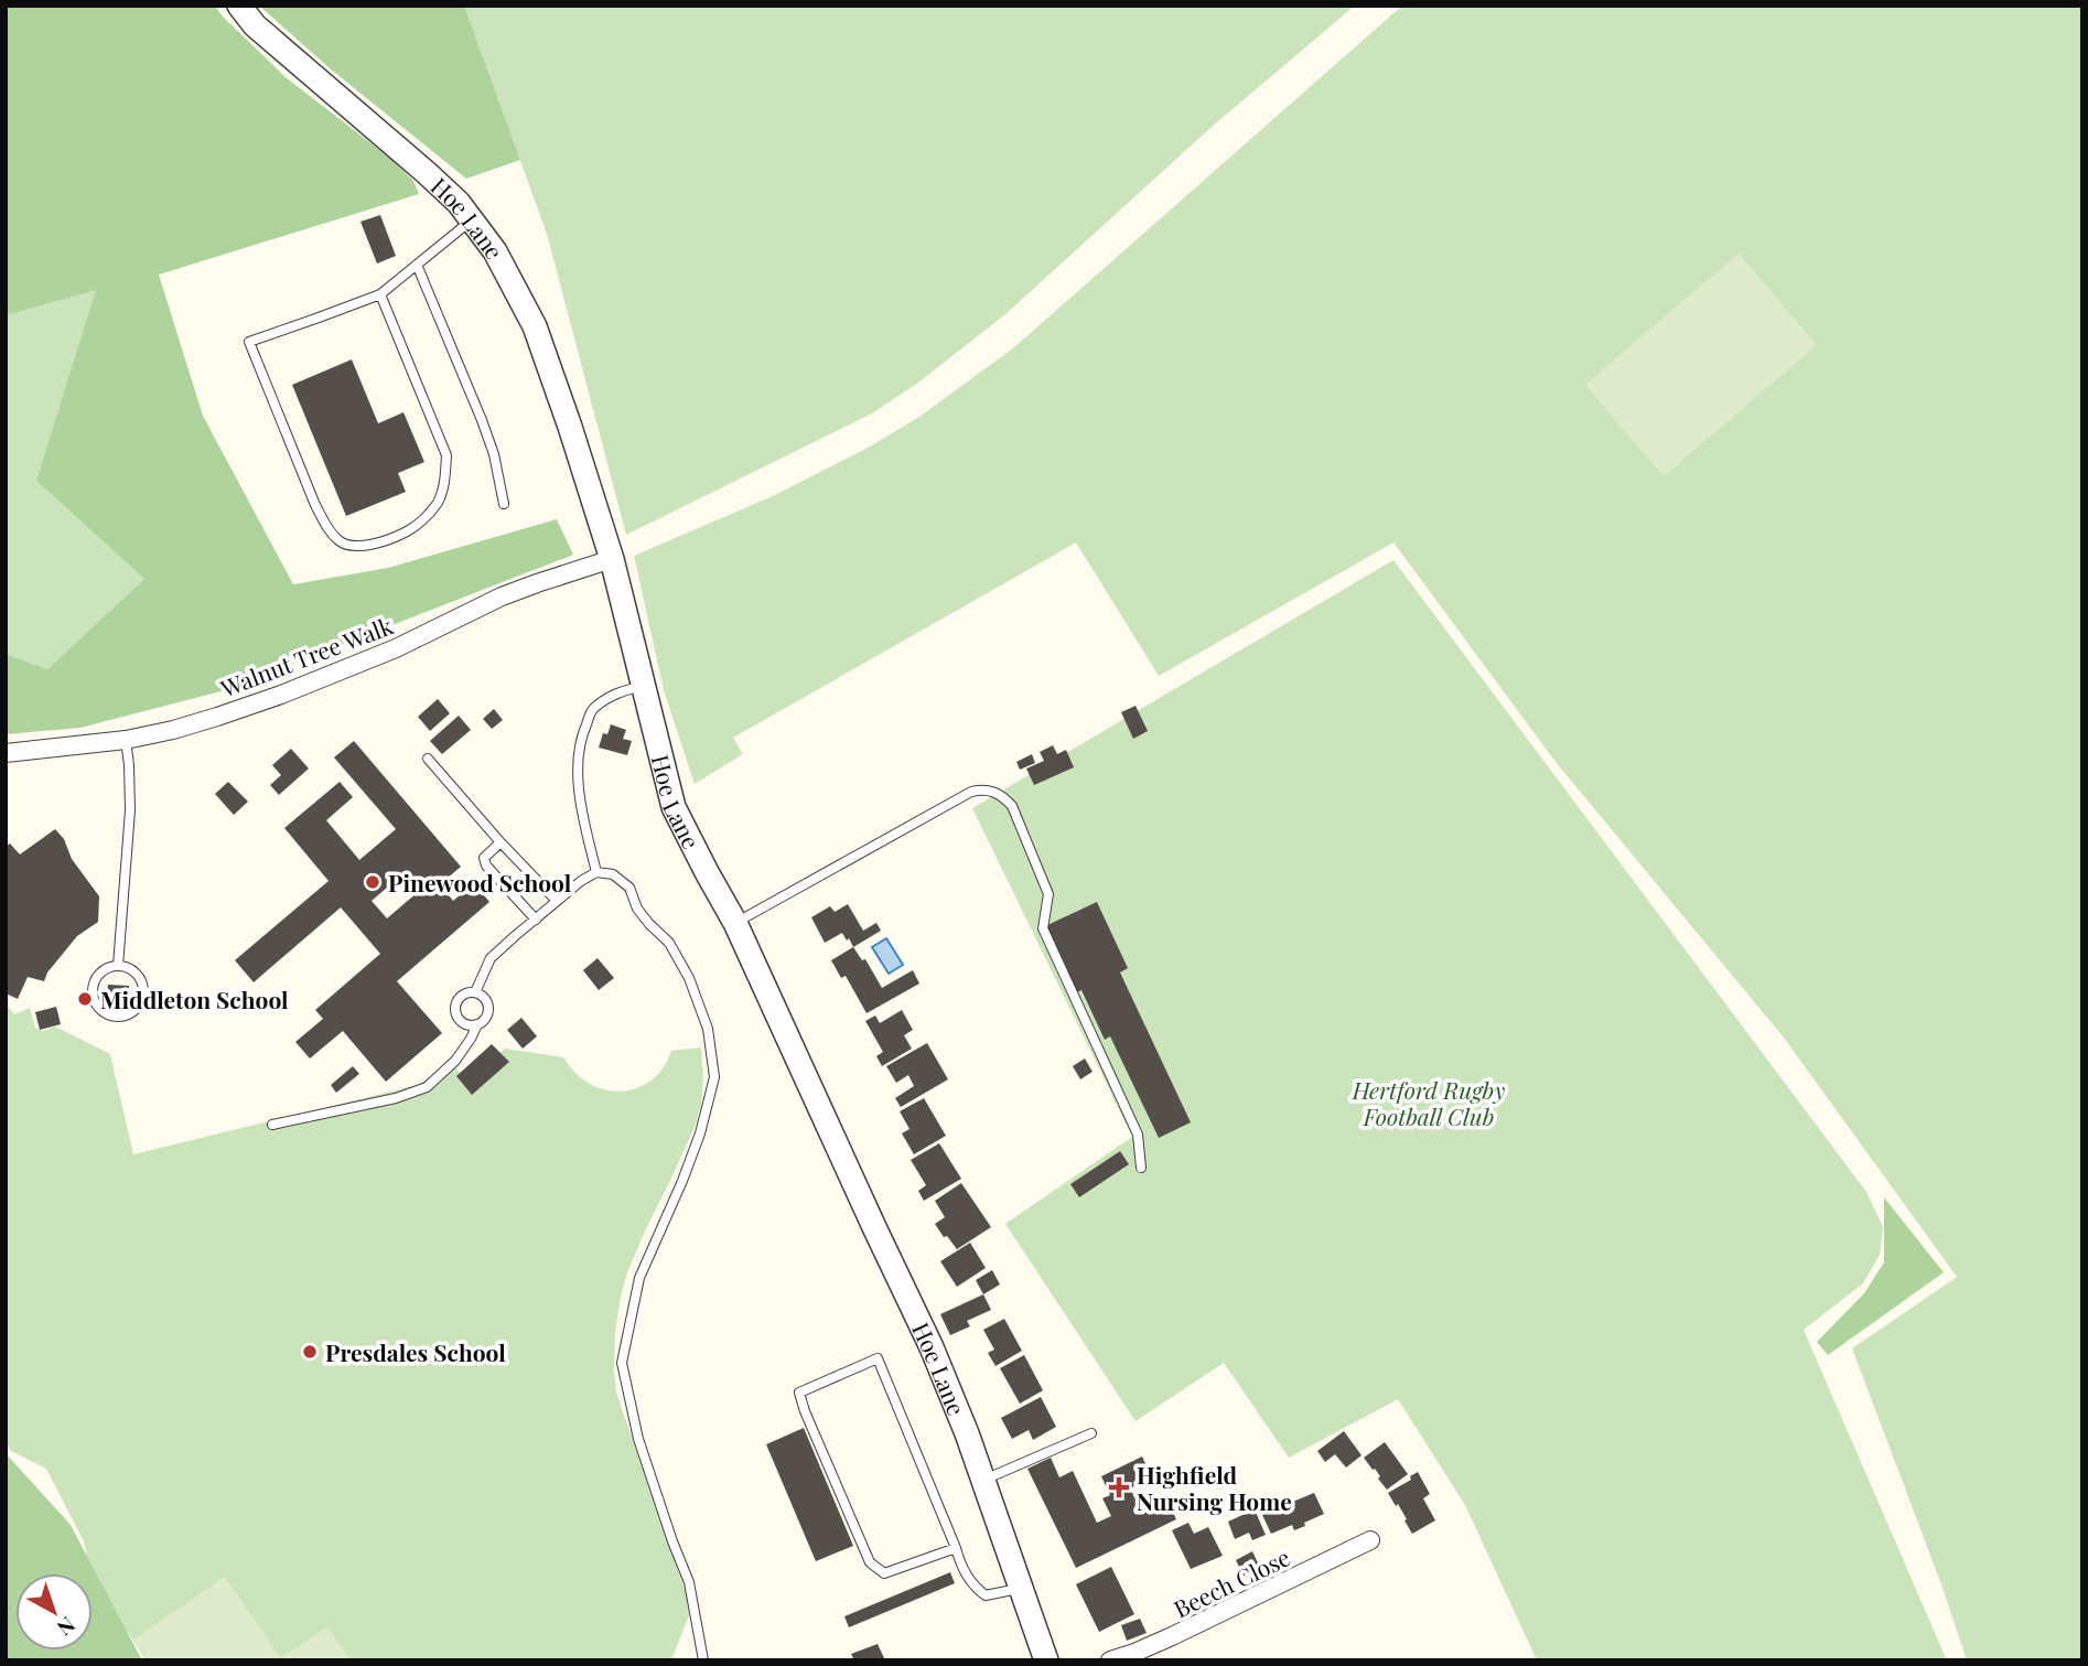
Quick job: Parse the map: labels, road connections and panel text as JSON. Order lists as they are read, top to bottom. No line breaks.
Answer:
{"streets":{"street":["Hoe Lane","Walnut Tree Walk","Beech Close"]},"crossings":[["Hoe Lane","Walnut Tree Walk"]],"parks":["Hertford Rugby Football Club"],"places":{"other":["Pinewood School","Middleton School","Presdales School"],"health":["Highfield Nursing Home"]},"north":"bottom right"}
